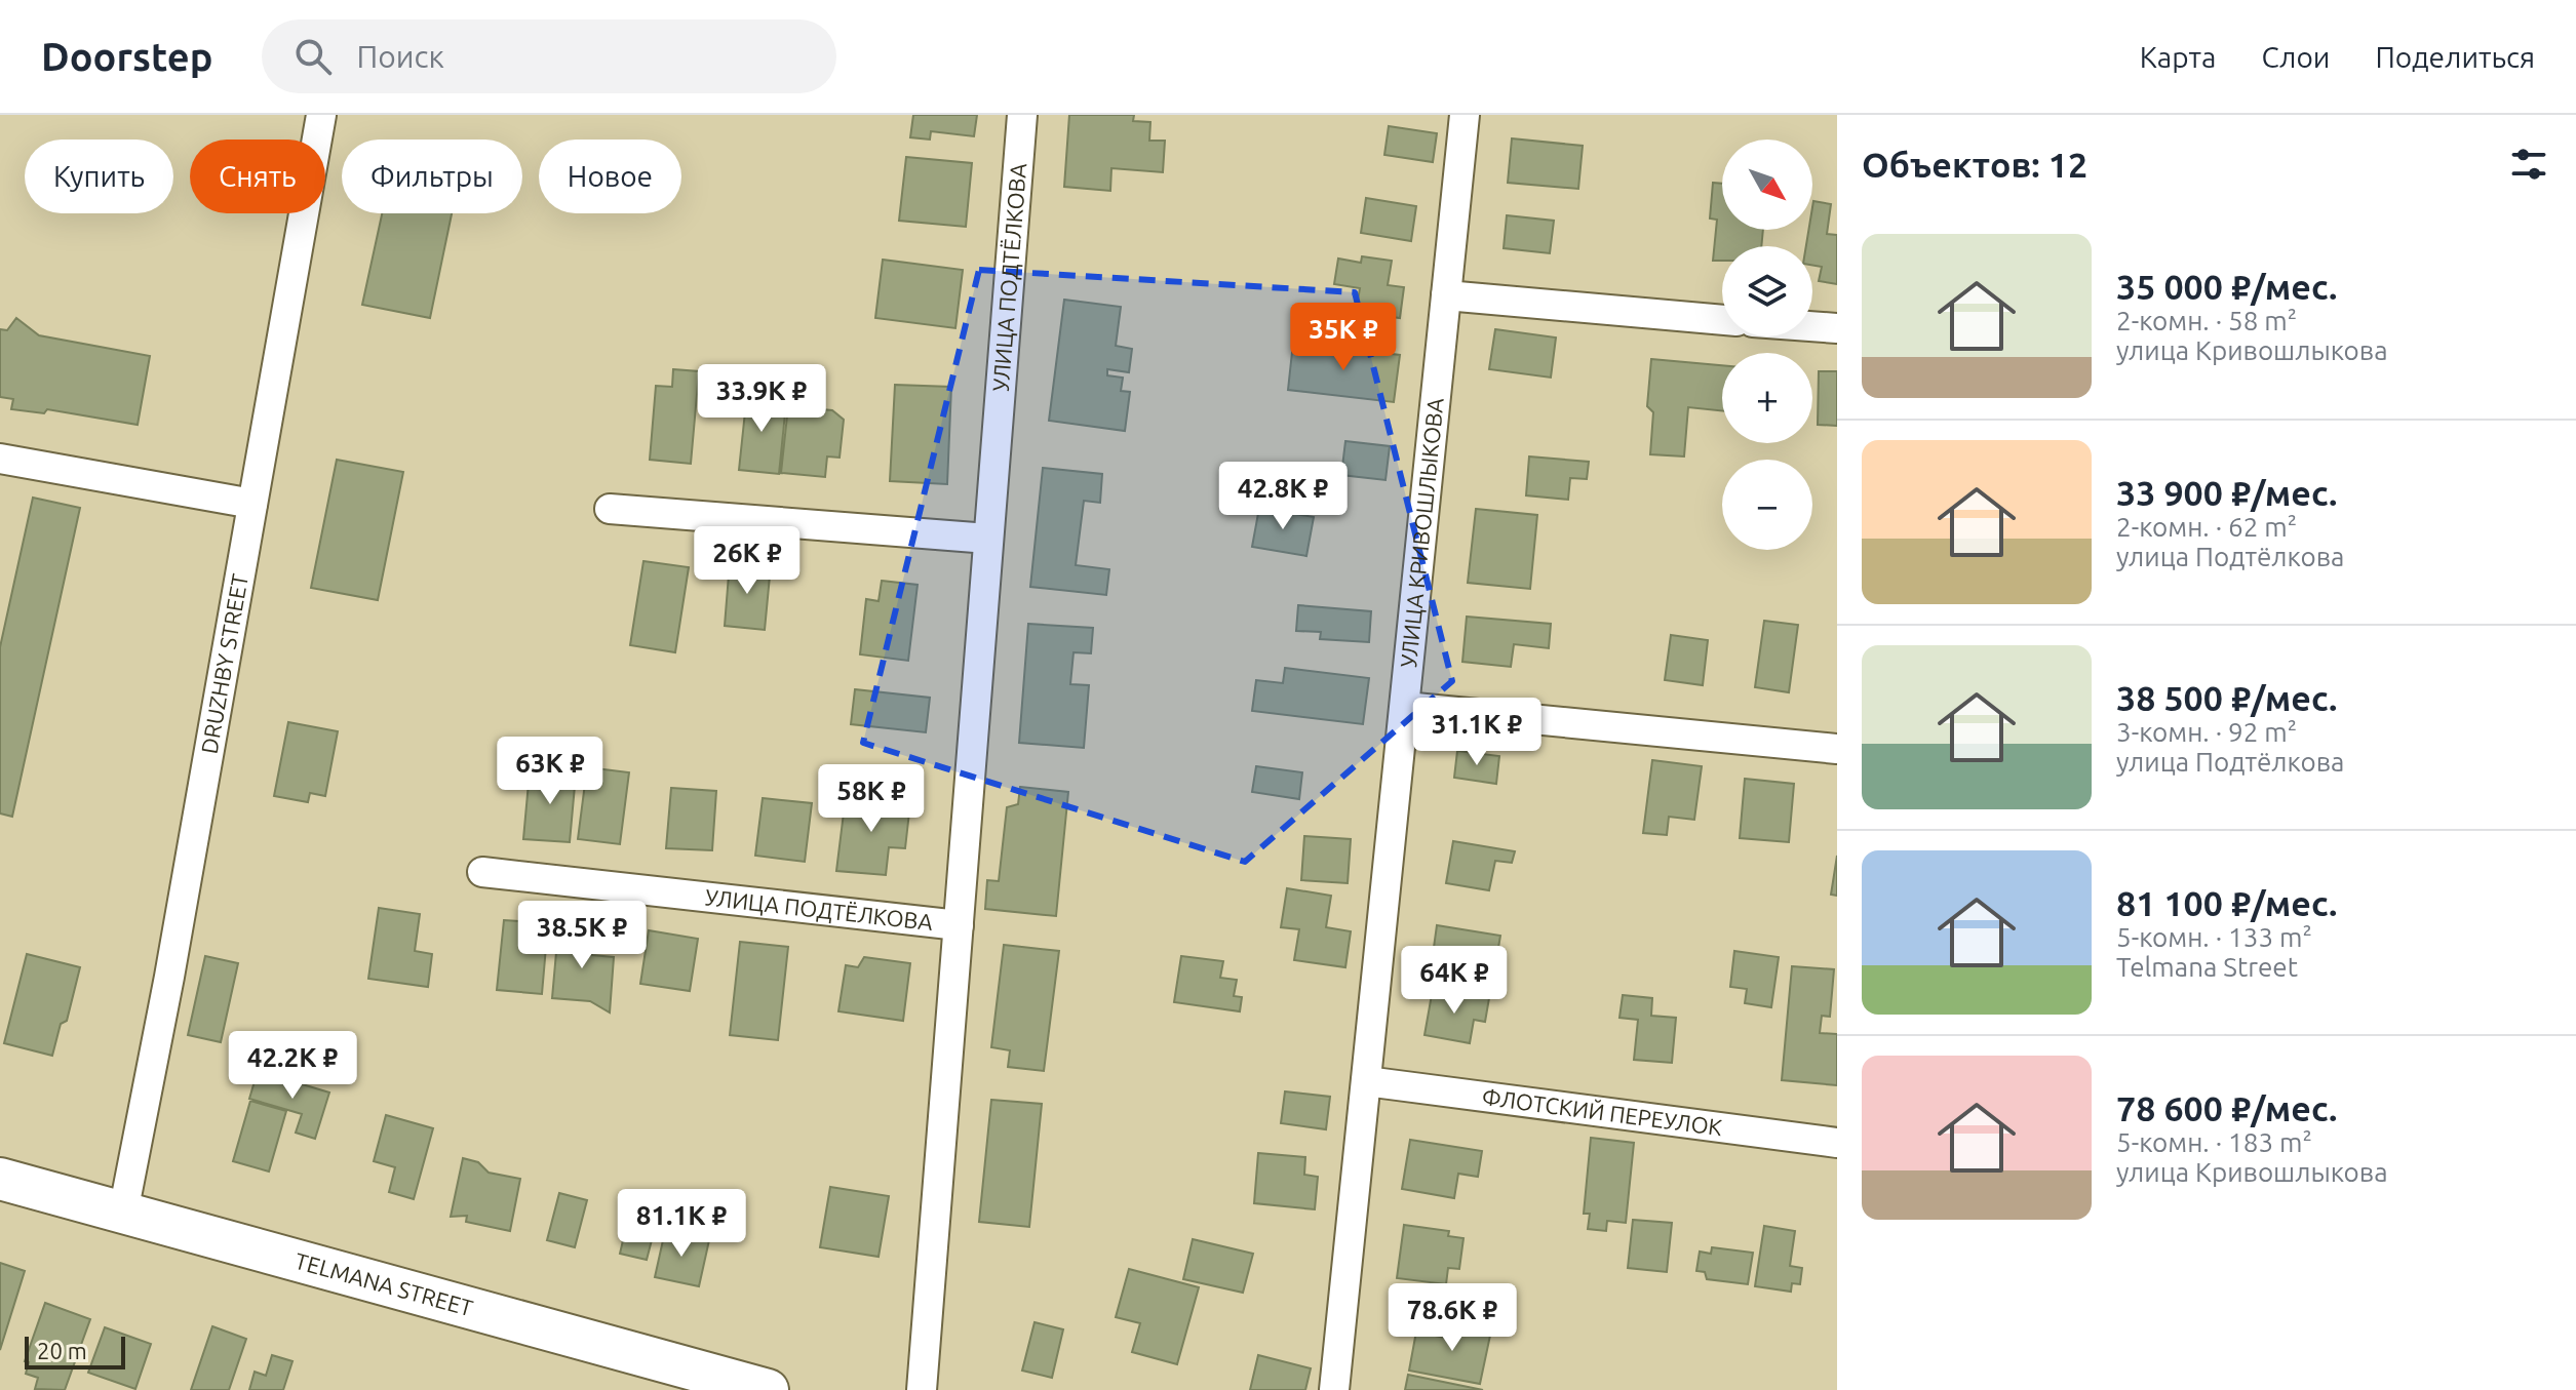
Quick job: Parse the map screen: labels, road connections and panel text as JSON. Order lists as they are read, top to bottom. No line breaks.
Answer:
{"streets":{"main road":["TELMANA STREET"],"street":["УЛИЦА ПОДТЁЛКОВА","УЛИЦА КРИВОШЛЫКОВА","DRUZHBY STREET","ФЛОТСКИЙ ПЕРЕУЛОК"]},"crossings":[["УЛИЦА КРИВОШЛЫКОВА","ФЛОТСКИЙ ПЕРЕУЛОК"],["DRUZHBY STREET","TELMANA STREET"]],"scale_bar":"20 m","north":"bottom right","page":{"header":"Doorstep","search":"Поиск","nav":["Карта","Слои","Поделиться"],"heading":"Объектов: 12","map_buttons":["+","−"],"chip":["Купить","Снять","Фильтры","Новое"],"list":[{"name":"35 000 ₽/мес.","note":"2-комн. · 58 m² · улица Кривошлыкова"},{"name":"33 900 ₽/мес.","note":"2-комн. · 62 m² · улица Подтёлкова"},{"name":"38 500 ₽/мес.","note":"3-комн. · 92 m² · улица Подтёлкова"},{"name":"81 100 ₽/мес.","note":"5-комн. · 133 m² · Telmana Street"},{"name":"78 600 ₽/мес.","note":"5-комн. · 183 m² · улица Кривошлыкова"}],"price":["35K ₽","33.9K ₽","42.8K ₽","26K ₽","31.1K ₽","63K ₽","58K ₽","38.5K ₽","64K ₽","42.2K ₽","81.1K ₽","78.6K ₽"],"scale":"20 m"}}
